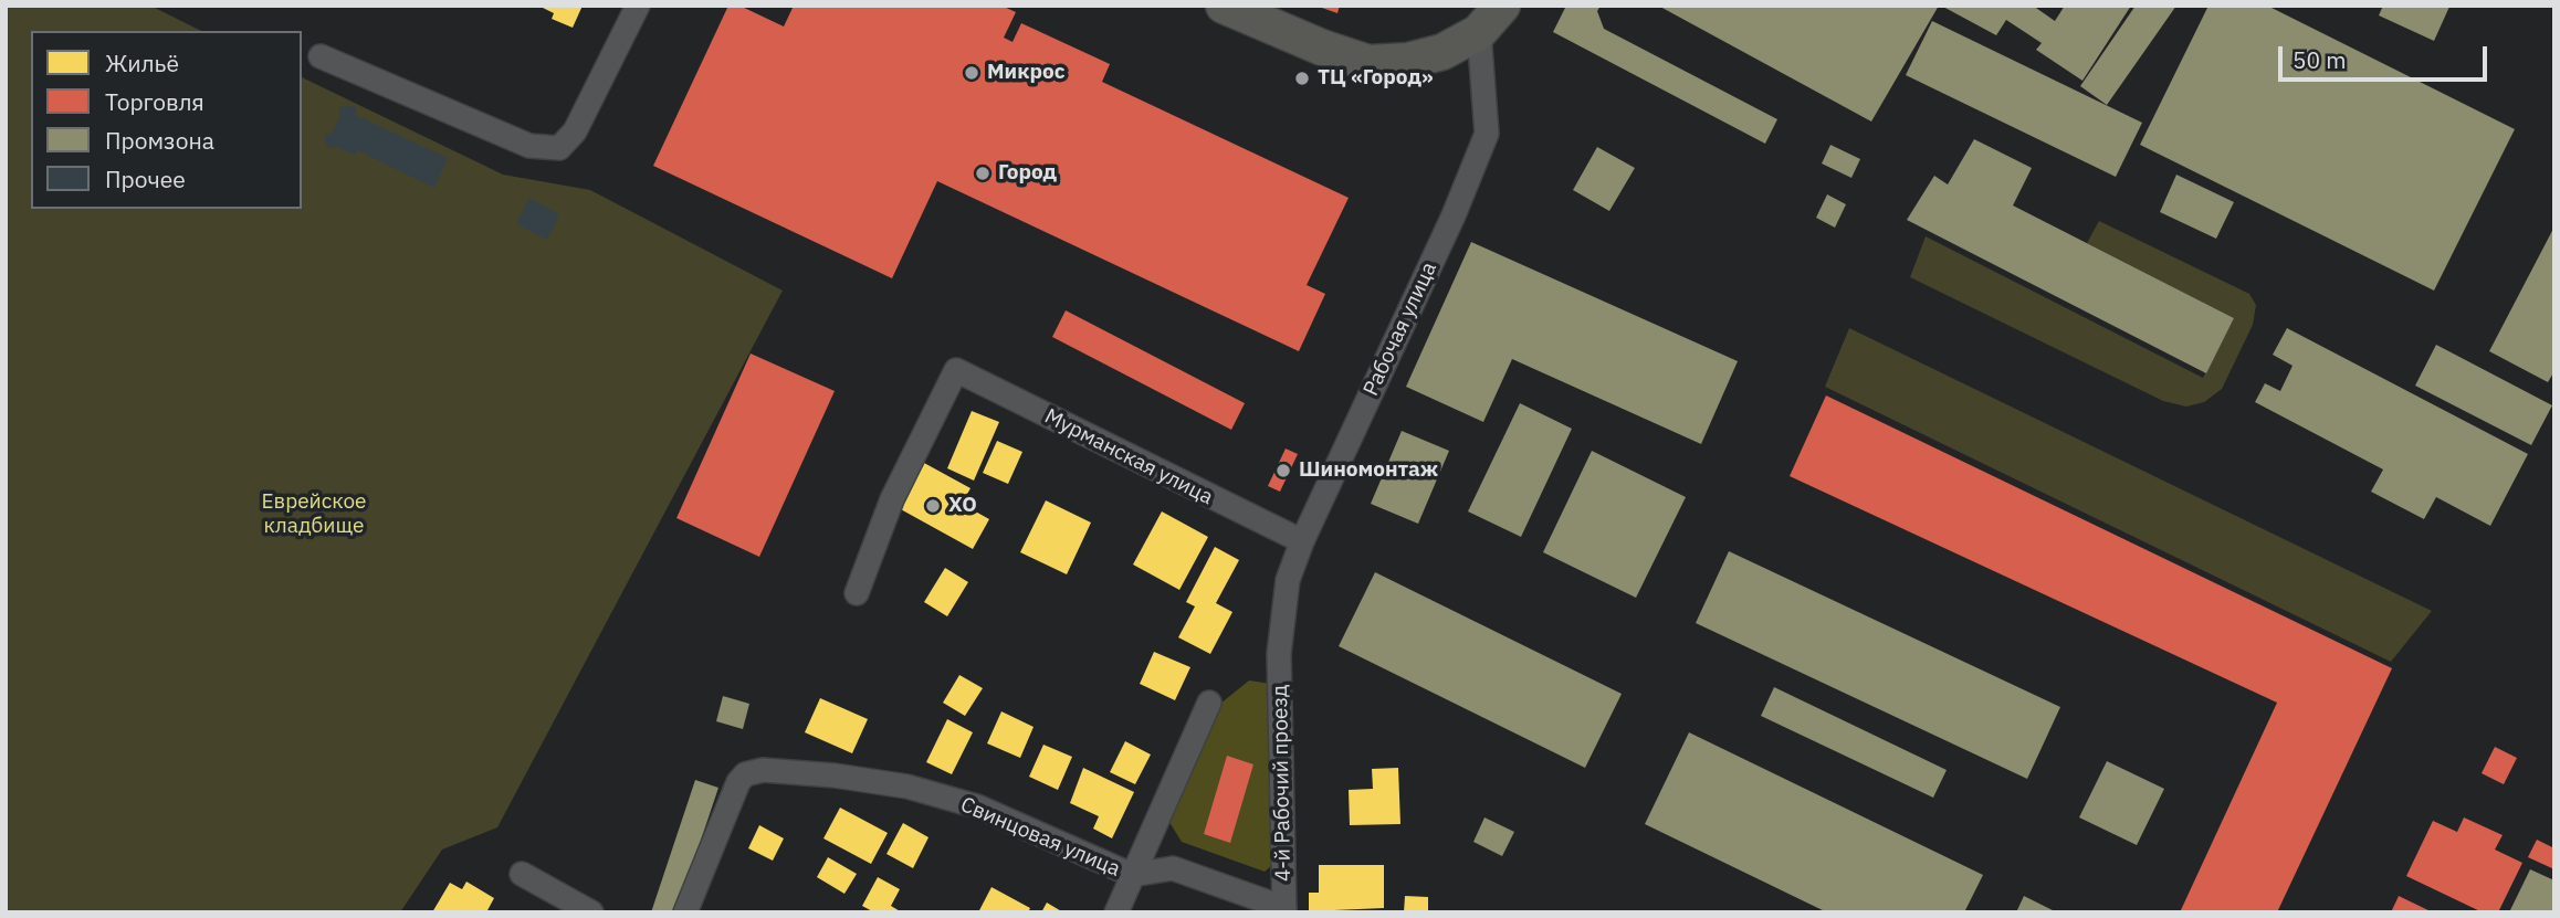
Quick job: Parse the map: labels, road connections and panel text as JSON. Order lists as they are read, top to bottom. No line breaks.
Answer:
{"streets":{"street":["Рабочая улица","Мурманская улица","4-й Рабочий проезд","Свинцовая улица"]},"crossings":[["Рабочая улица","Мурманская улица"],["Рабочая улица","4-й Рабочий проезд"],["4-й Рабочий проезд","Свинцовая улица"]],"parks":["Еврейское кладбище"],"places":["Микрос","ТЦ «Город»","Город","Шиномонтаж","ХО"],"legend":["Жильё","Торговля","Промзона","Прочее"],"scale_bar":"50 m"}
